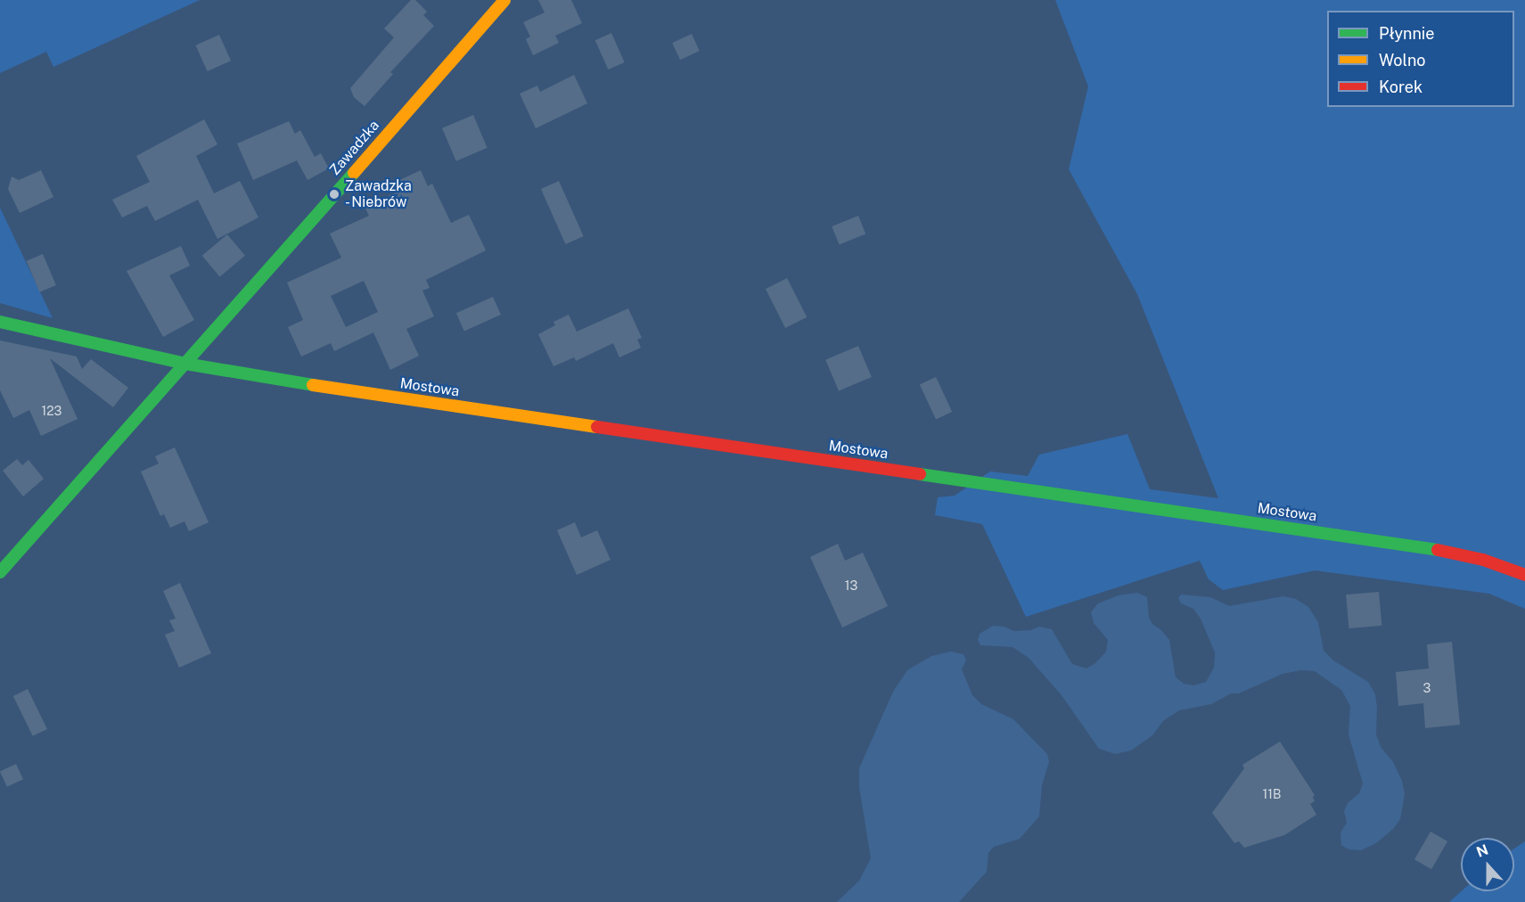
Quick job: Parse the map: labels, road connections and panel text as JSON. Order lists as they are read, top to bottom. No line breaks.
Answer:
{"streets":{"street":["Zawadzka","Mostowa"]},"crossings":[["Zawadzka","Mostowa"]],"places":["Zawadzka - Niebrów"],"house_numbers":["123","13","3","11B"],"legend":["Płynnie","Wolno","Korek"],"north":"top"}
